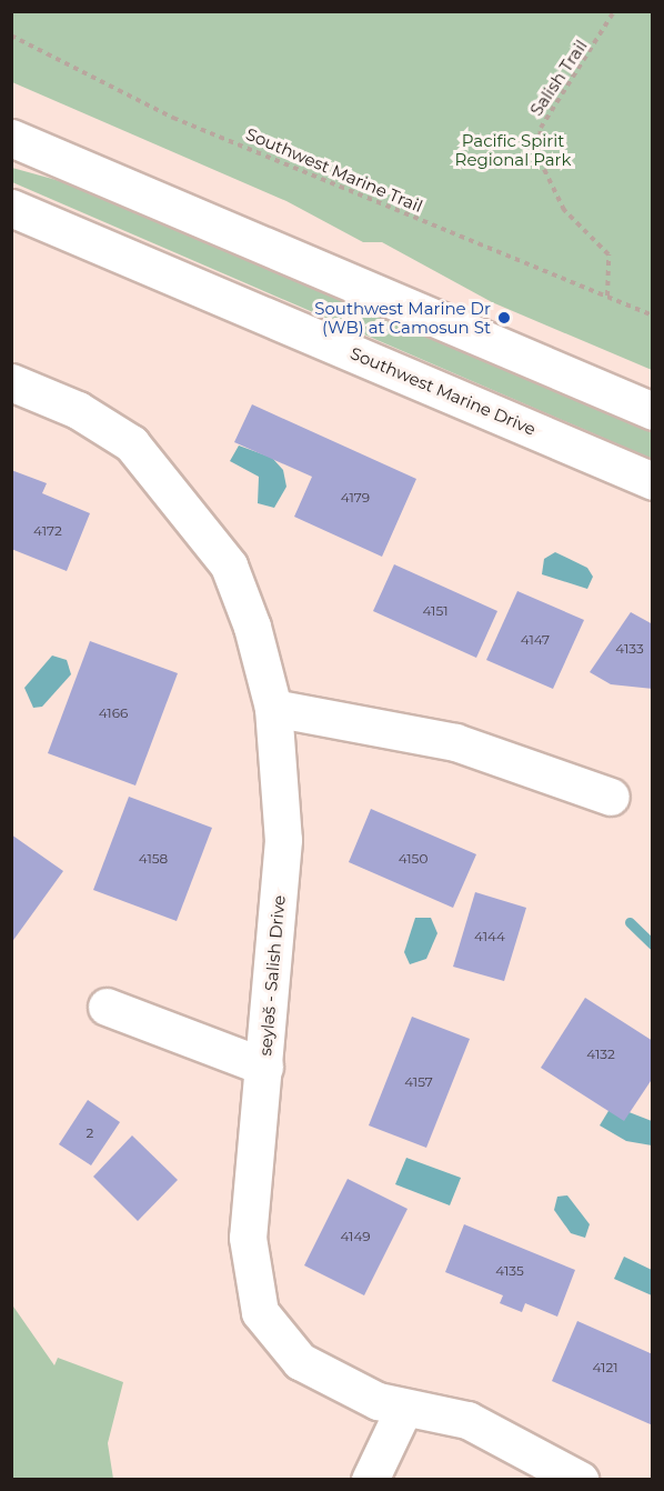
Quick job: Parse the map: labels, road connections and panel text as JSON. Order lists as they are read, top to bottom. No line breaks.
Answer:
{"streets":{"street":["Southwest Marine Drive","seyləš - Salish Drive"],"path":["Salish Trail","Southwest Marine Trail"]},"crossings":[["Salish Trail","Southwest Marine Trail"]],"parks":["Pacific Spirit Regional Park"],"places":["Southwest Marine Dr (WB) at Camosun St"],"house_numbers":["4179","4172","4151","4147","4133","4166","4158","4150","4144","4132","4157","2","4149","4135","4121"]}
